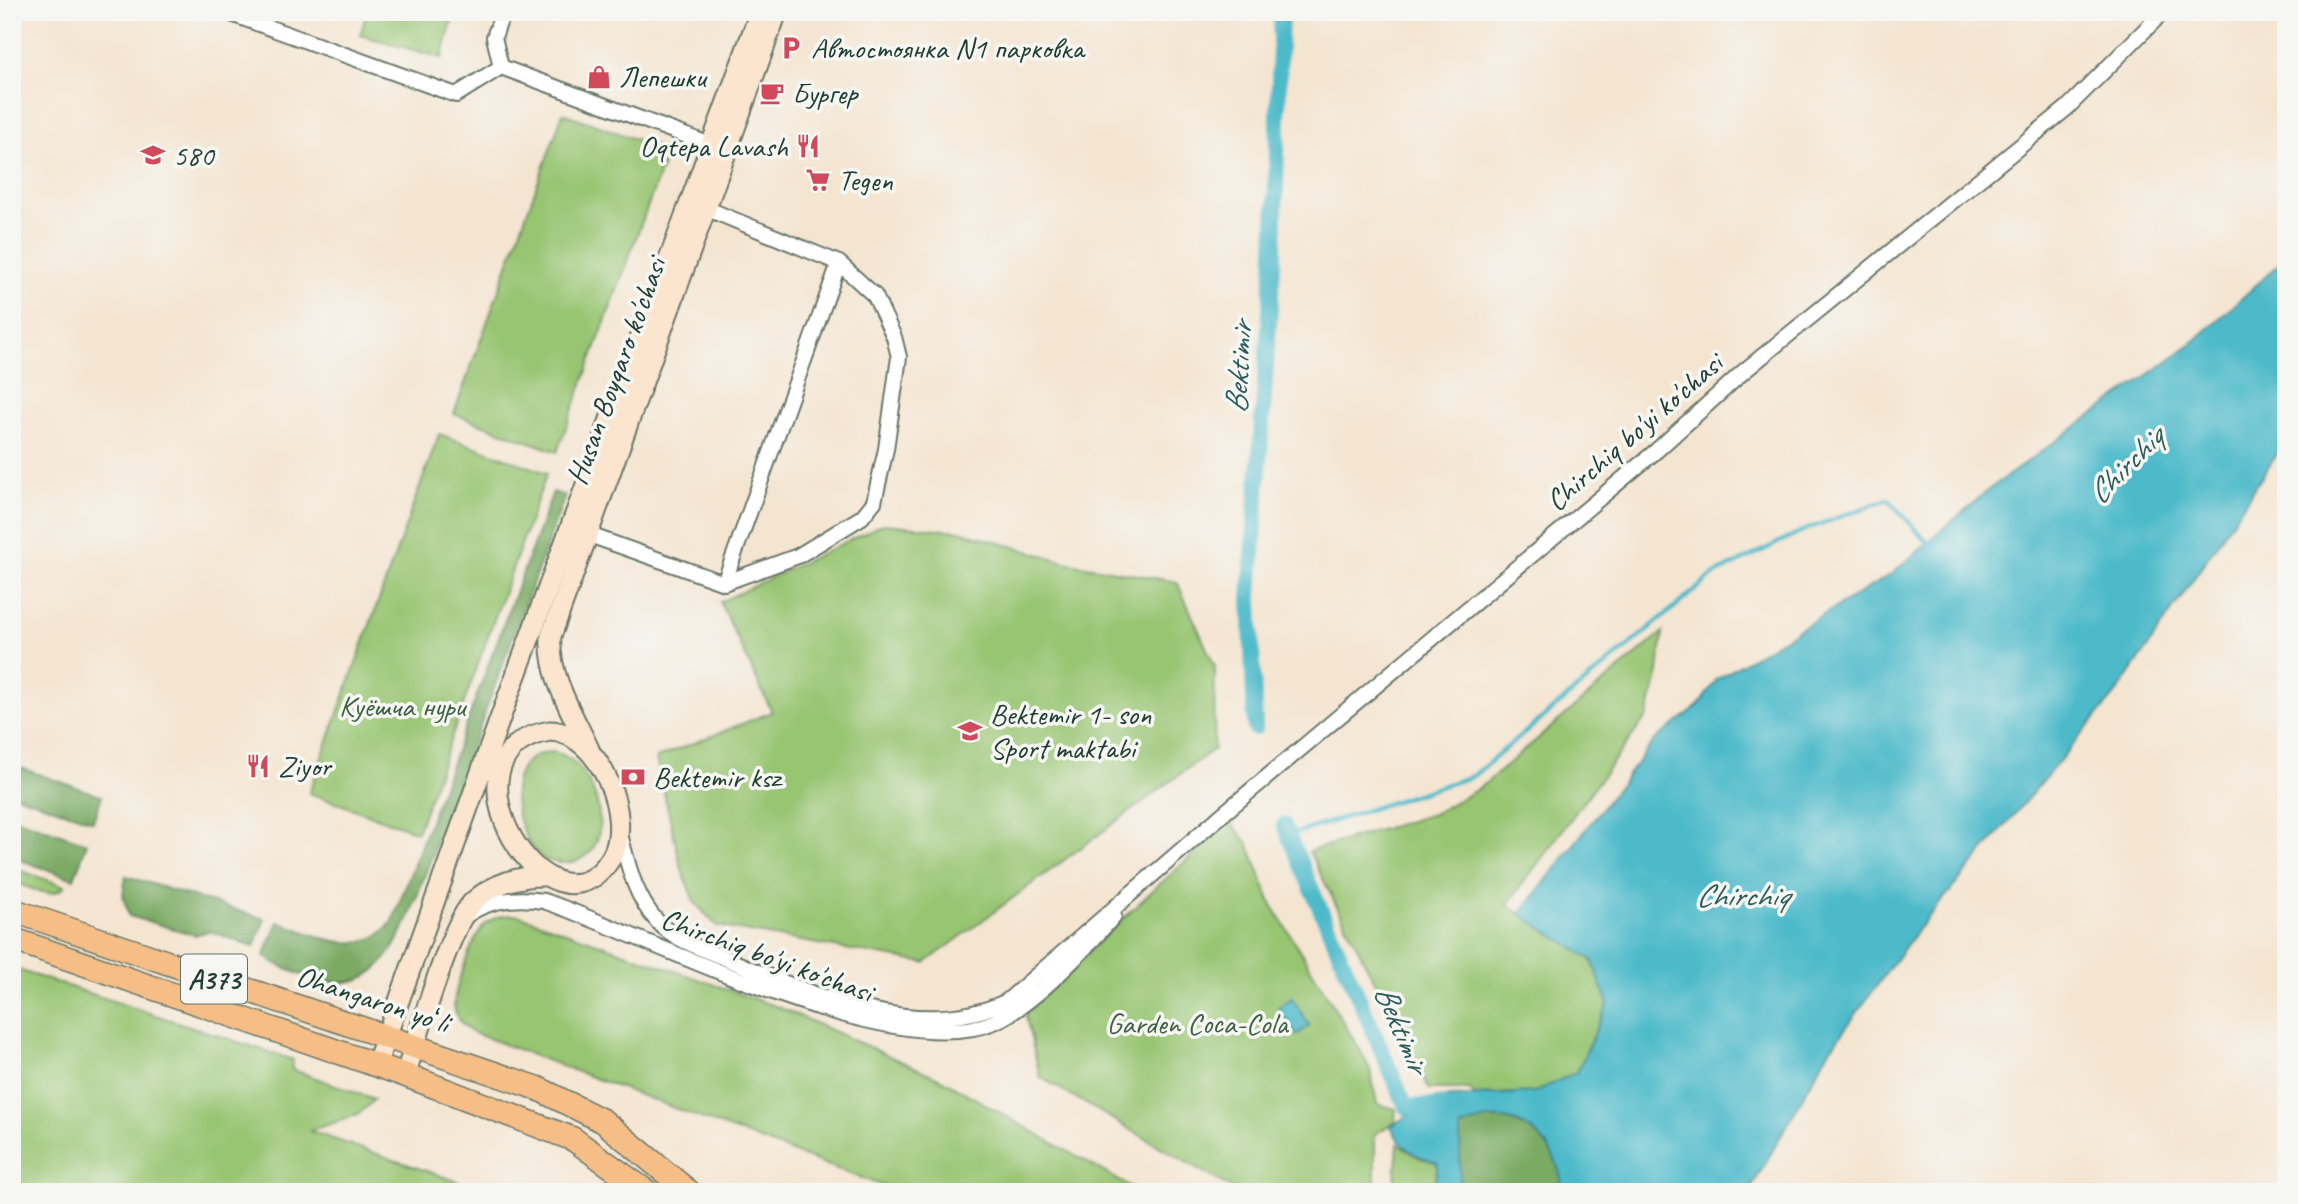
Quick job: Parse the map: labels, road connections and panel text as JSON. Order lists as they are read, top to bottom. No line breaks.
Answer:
{"streets":{"highway":["A373","Ohangaron yoʻli"],"main road":["Husan Boyqaro ko'chasi"],"street":["Chirchiq bo'yi ko'chasi"]},"crossings":[["Husan Boyqaro ko'chasi","Chirchiq bo'yi ko'chasi"],["Husan Boyqaro ko'chasi","Ohangaron yoʻli"]],"water":["Bektimir","Chirchiq"],"parks":["Куёшча нури","Garden Coca-Cola"],"places":{"parking":["Автостоянка N1 парковка"],"shop":["Лепешки"],"cafe":["Бургер"],"restaurant":["Oqtepa Lavash","Ziyor"],"school or university":["580","Bektemir 1- son Sport maktabi"],"supermarket":["Tegen"],"bank":["Bektemir ksz"]}}
